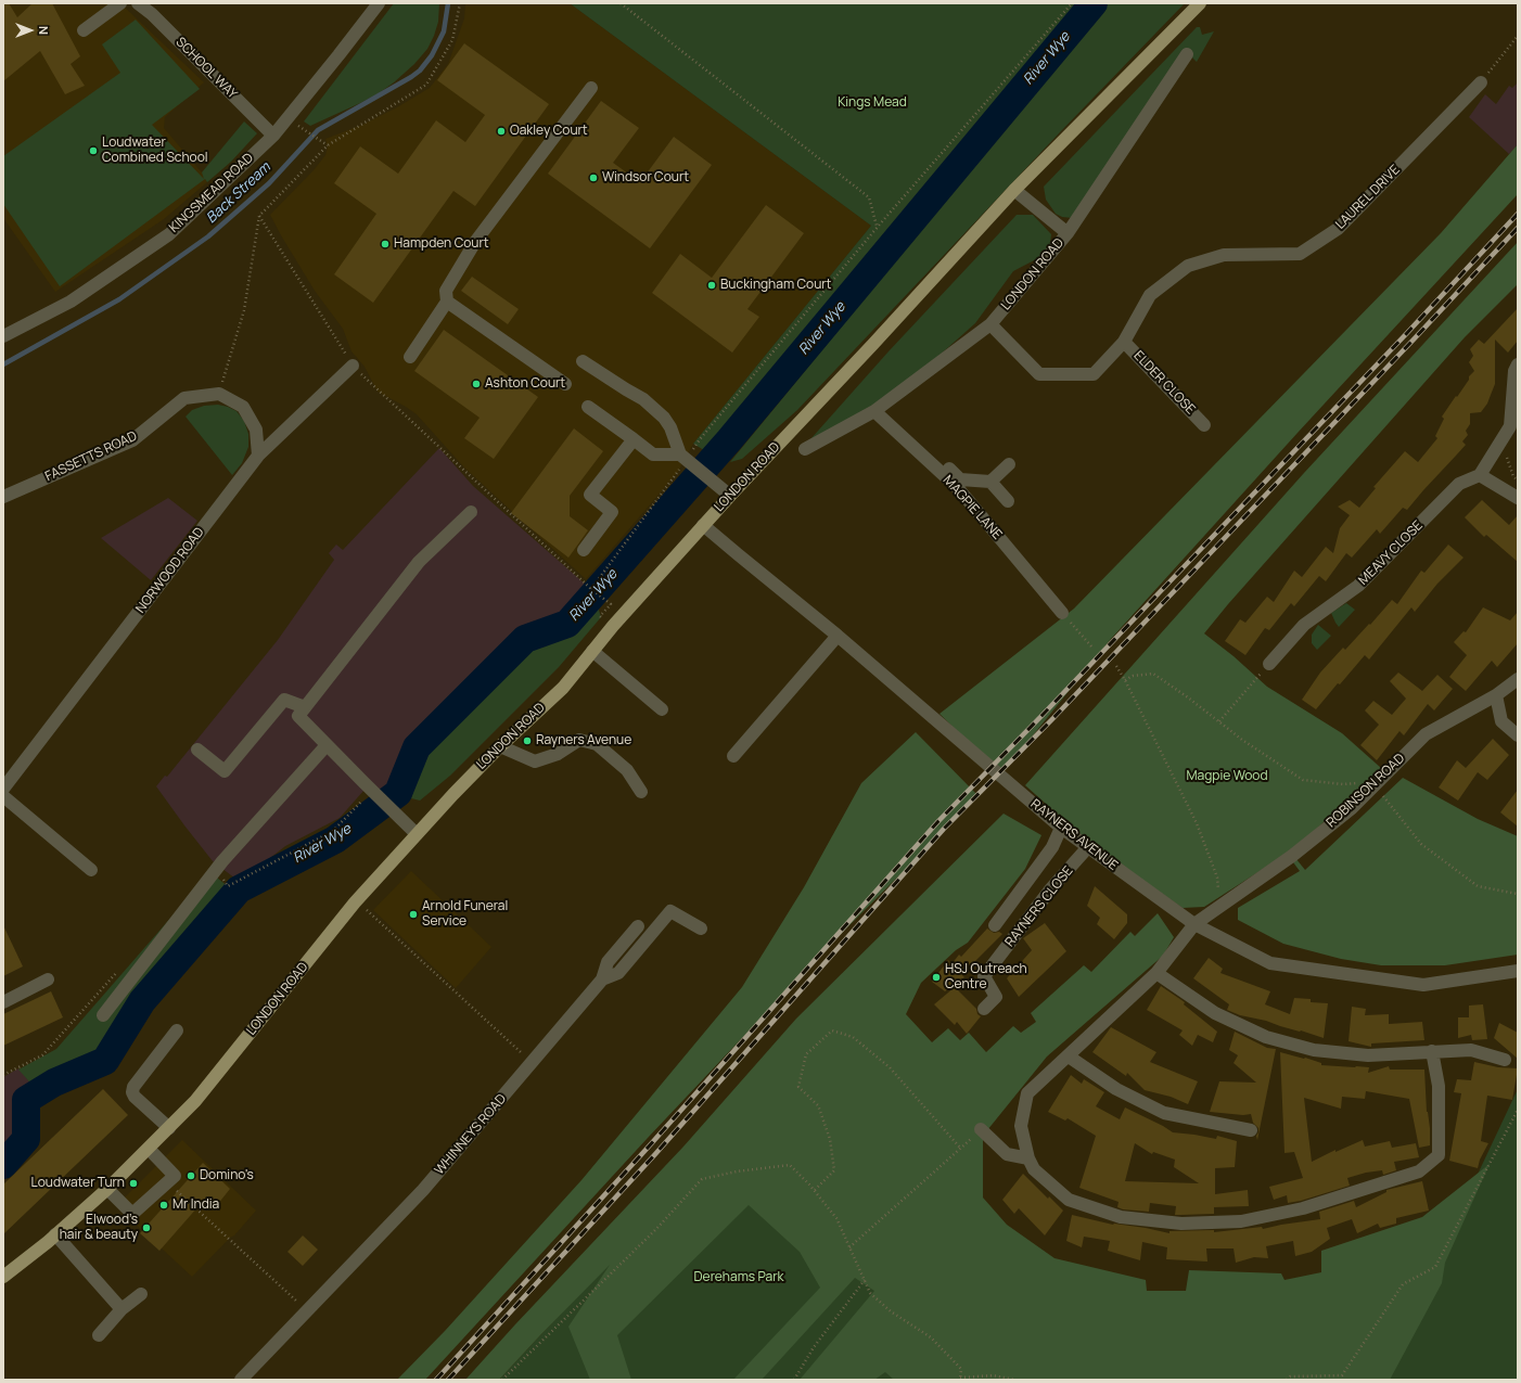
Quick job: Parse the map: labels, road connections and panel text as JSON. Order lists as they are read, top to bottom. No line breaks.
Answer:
{"streets":{"main road":["LONDON ROAD"],"street":["SCHOOL WAY","KINGSMEAD ROAD","LAUREL DRIVE","ELDER CLOSE","FASSETTS ROAD","MAGPIE LANE","MEAVY CLOSE","NORWOOD ROAD","ROBINSON ROAD","RAYNERS AVENUE","RAYNERS CLOSE","WHINNEYS ROAD"]},"crossings":[["SCHOOL WAY","KINGSMEAD ROAD"],["LAUREL DRIVE","LONDON ROAD"],["LAUREL DRIVE","ELDER CLOSE"],["LONDON ROAD","MAGPIE LANE"],["LONDON ROAD","RAYNERS AVENUE"],["ROBINSON ROAD","RAYNERS AVENUE"],["RAYNERS AVENUE","RAYNERS CLOSE"]],"water":["River Wye","Back Stream"],"parks":["Kings Mead","Magpie Wood","Derehams Park"],"places":["Oakley Court","Loudwater Combined School","Windsor Court","Hampden Court","Buckingham Court","Ashton Court","Rayners Avenue","Arnold Funeral Service","HSJ Outreach Centre","Domino's","Loudwater Turn","Mr India","Elwood’s hair & beauty"],"north":"right"}
